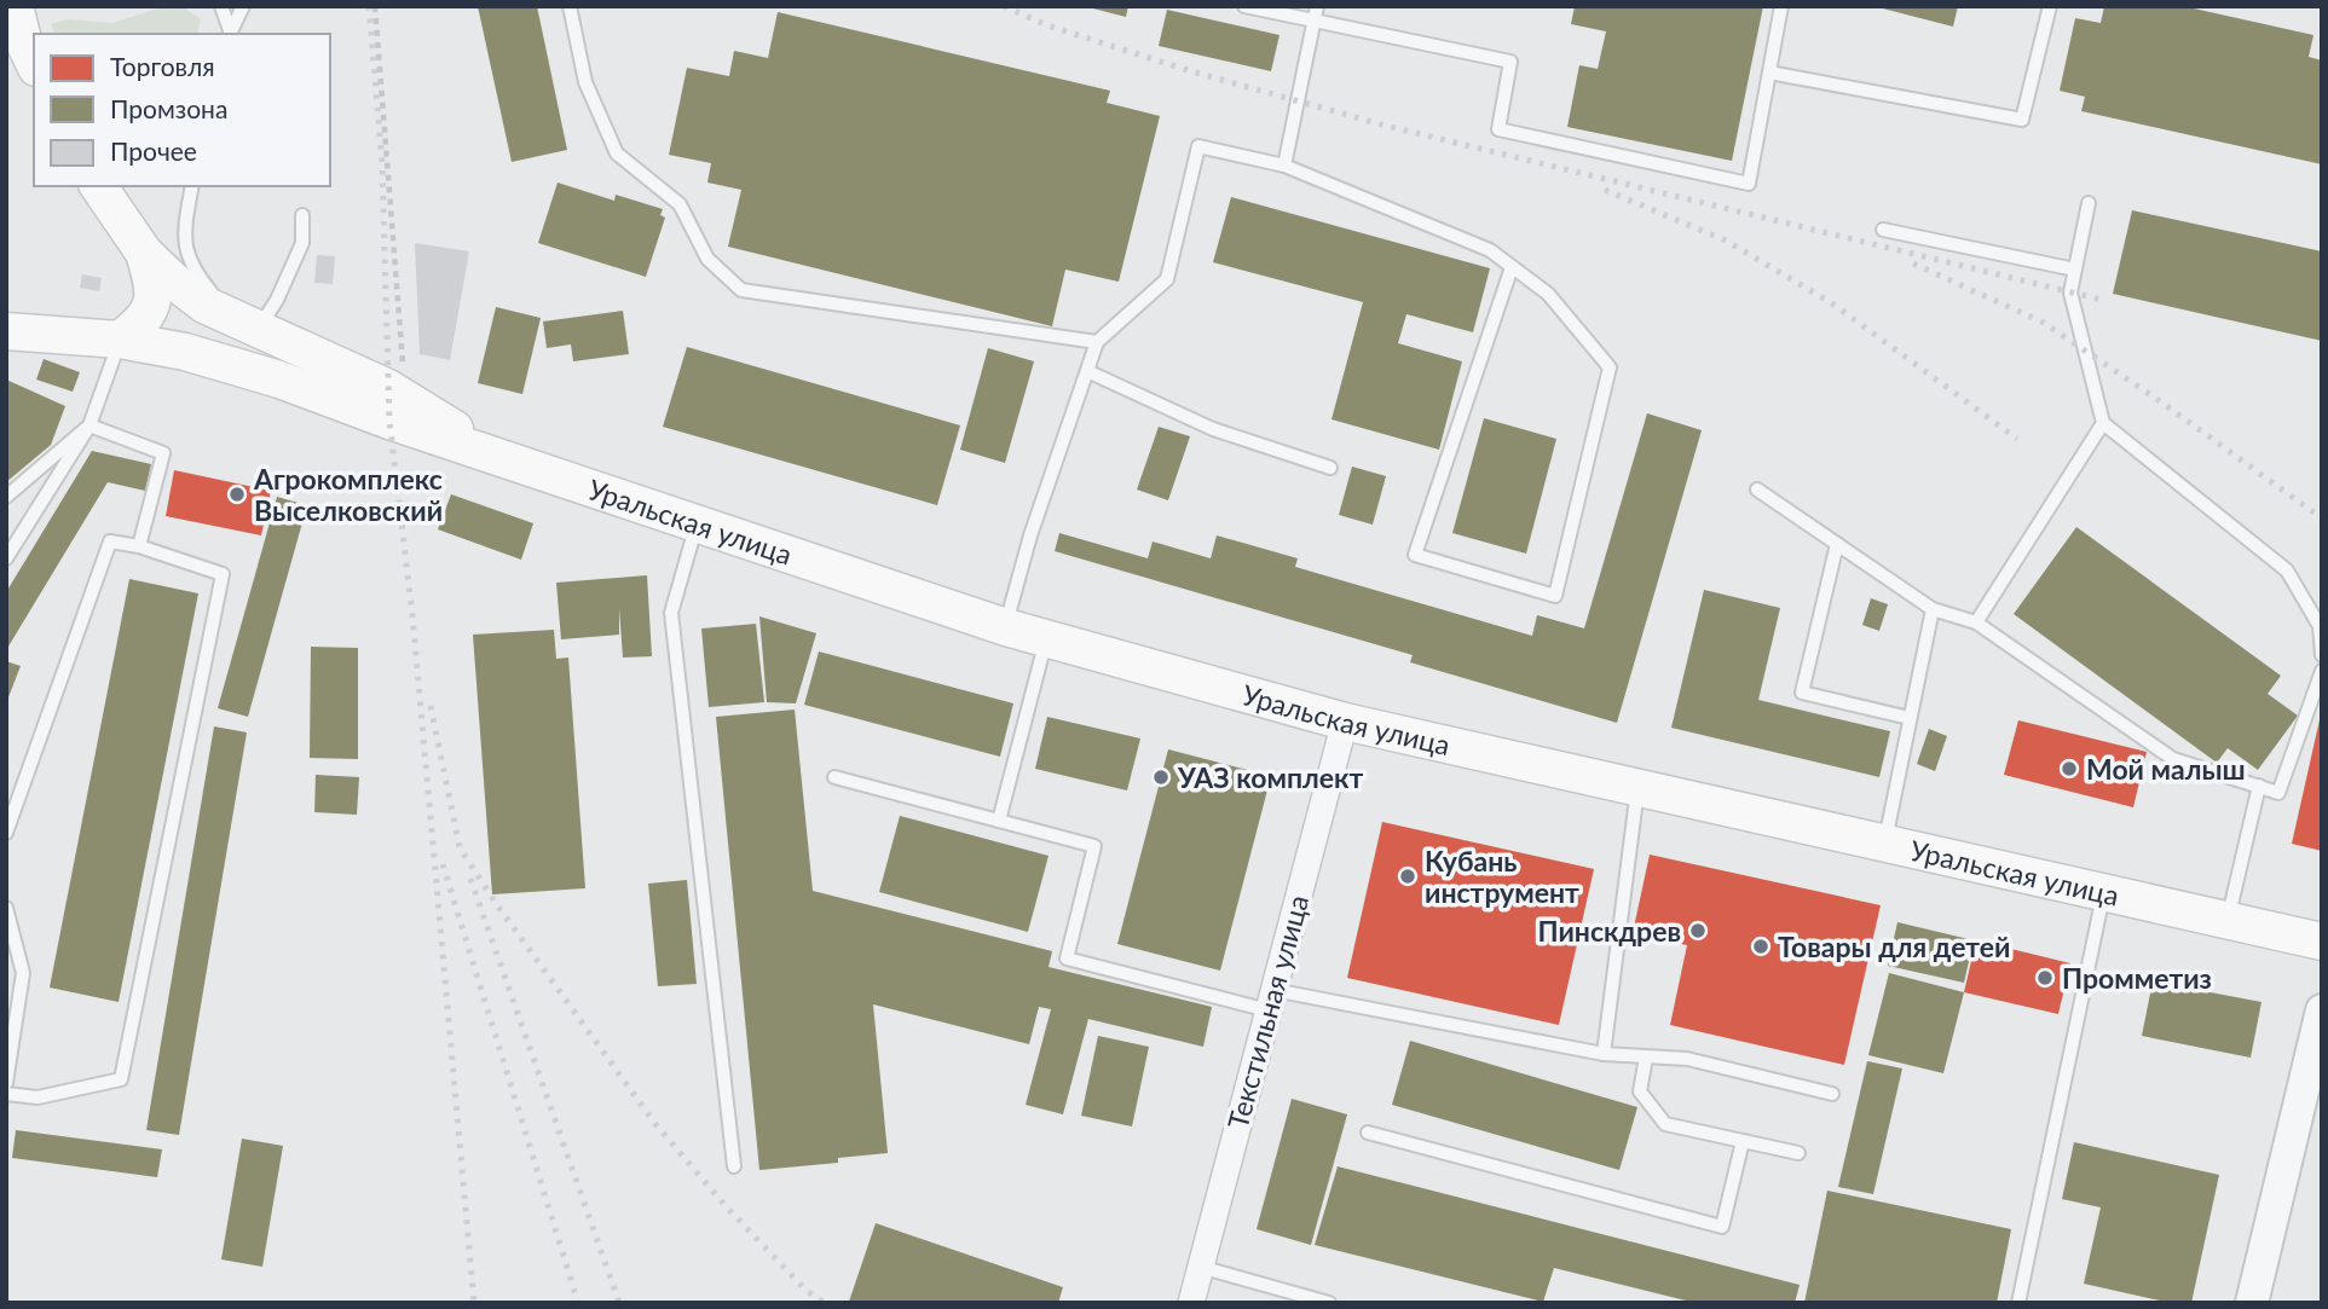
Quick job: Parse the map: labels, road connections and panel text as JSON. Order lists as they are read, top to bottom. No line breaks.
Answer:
{"streets":{"main road":["Уральская улица"],"street":["Текстильная улица"]},"crossings":[["Уральская улица","Текстильная улица"]],"places":["Агрокомплекс Выселковский","Мой малыш","УАЗ комплект","Кубань инструмент","Пинскдрев","Товары для детей","Промметиз"],"legend":["Торговля","Промзона","Прочее"]}
